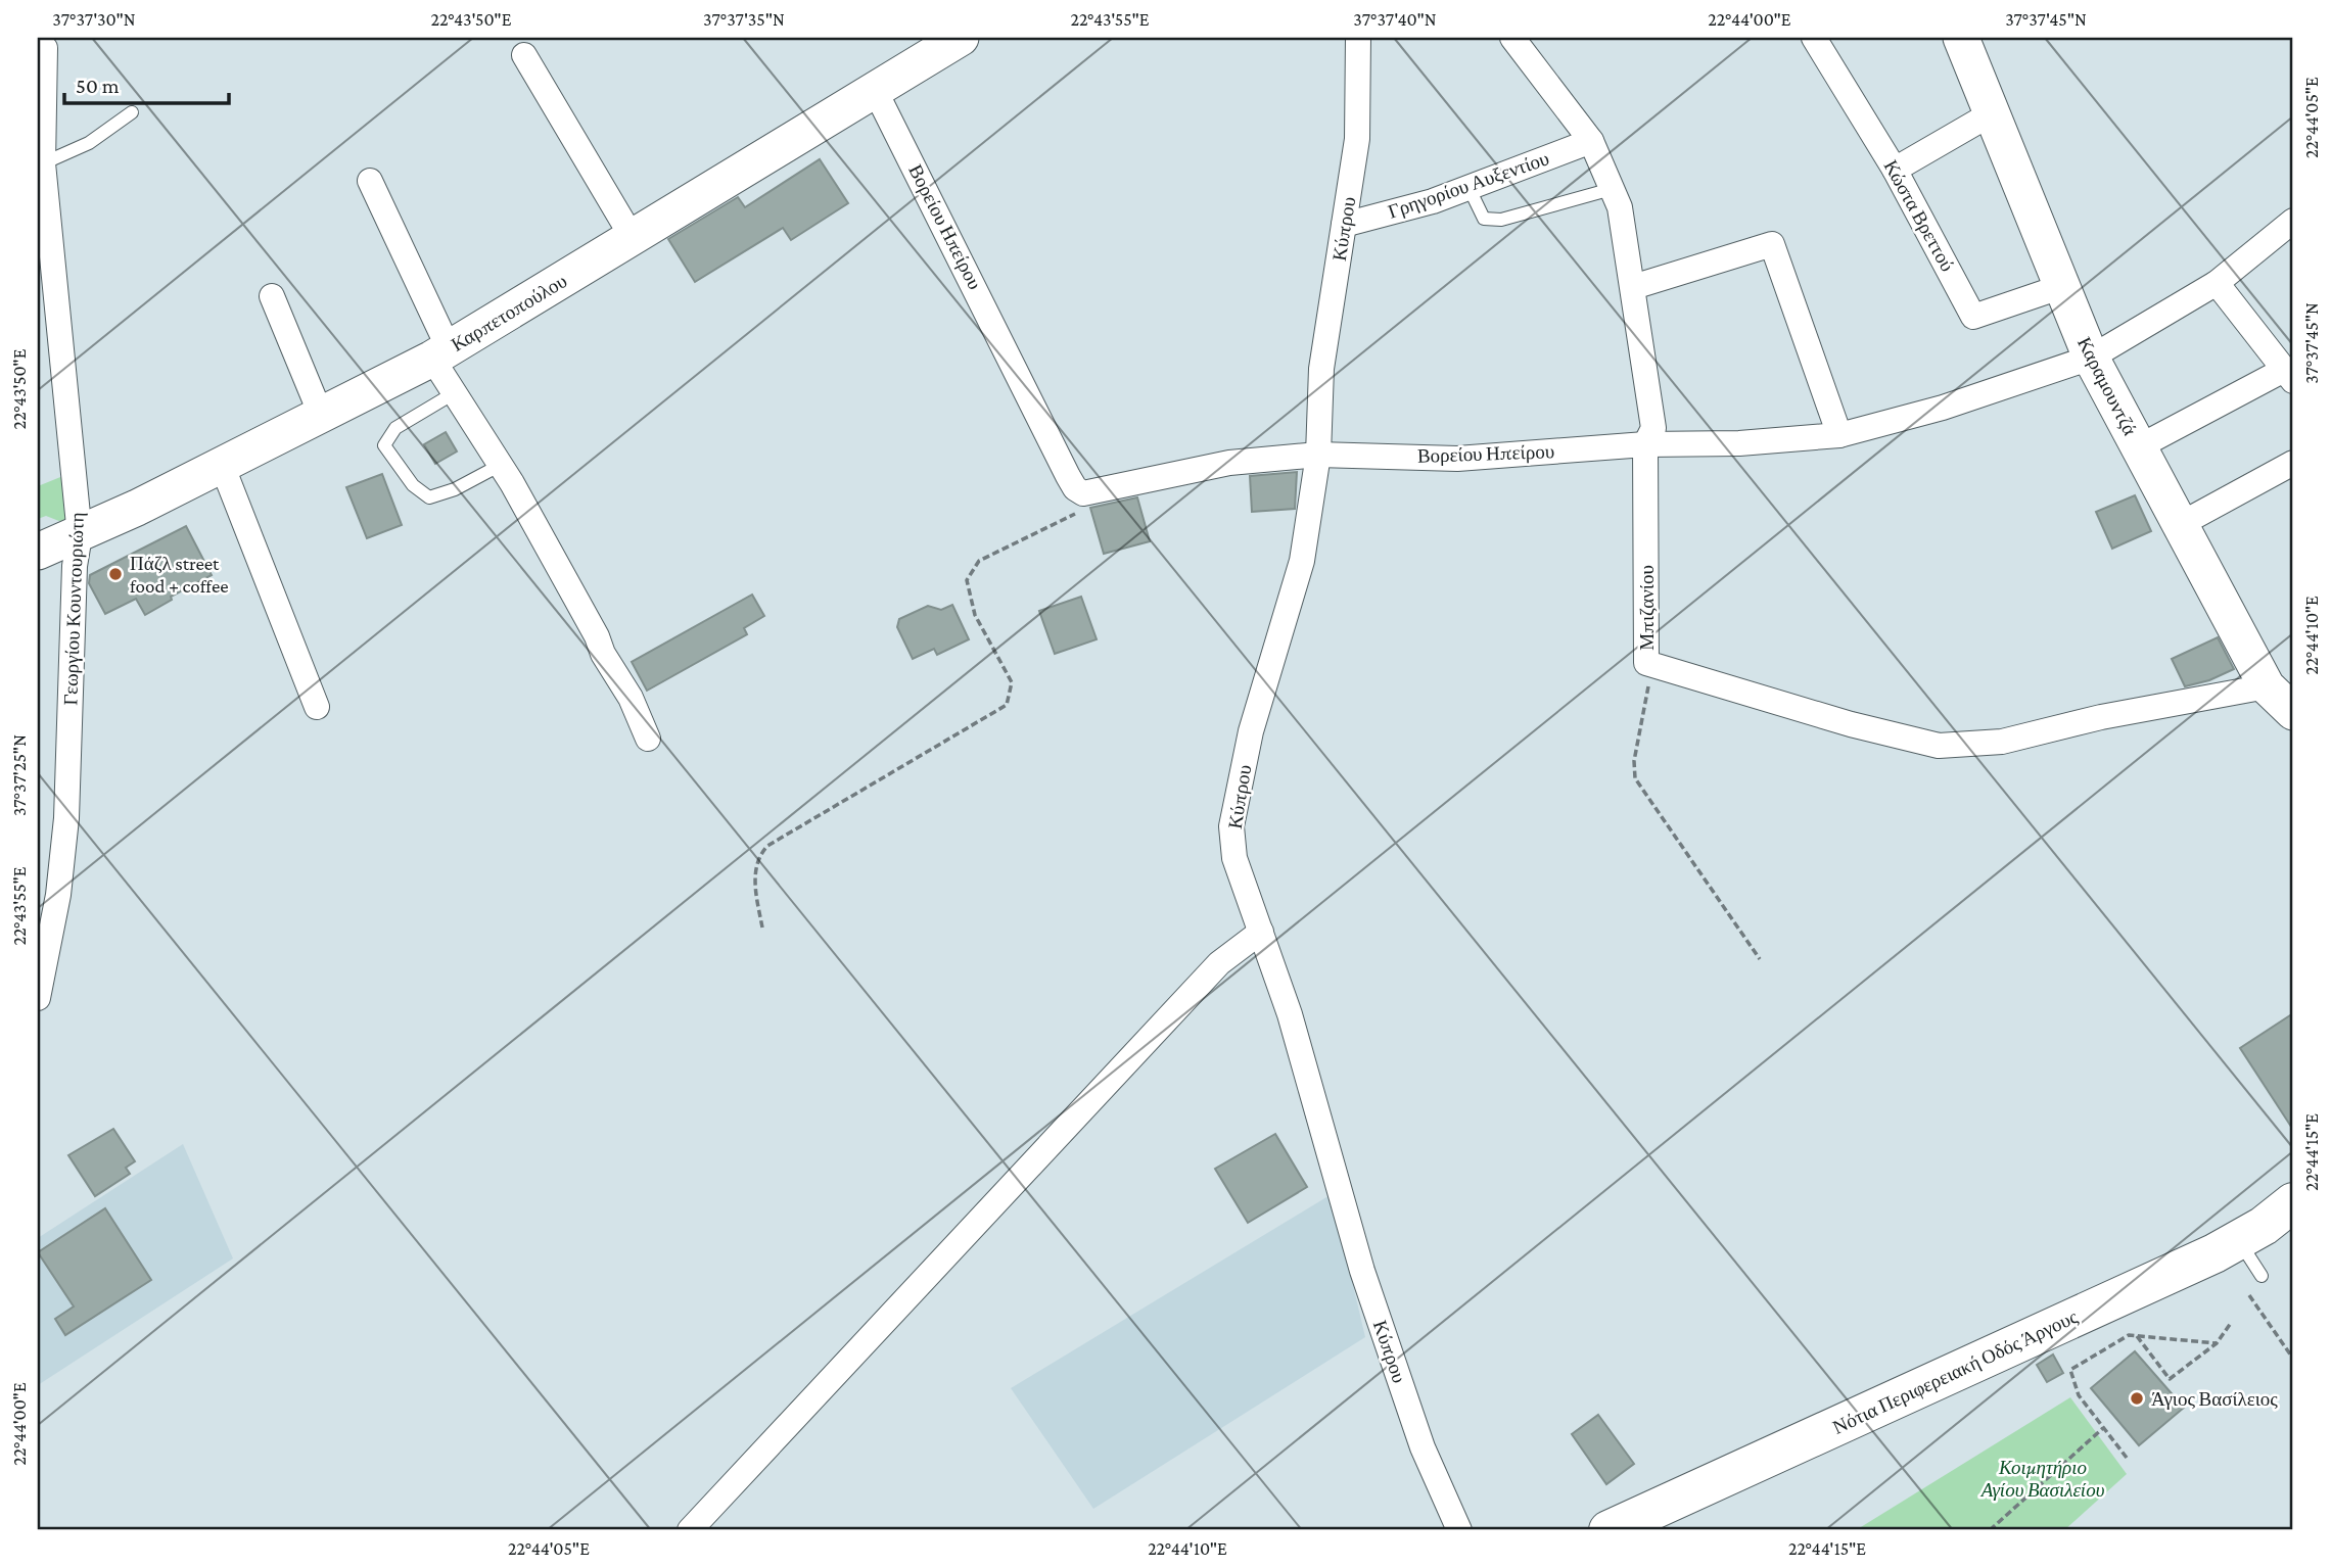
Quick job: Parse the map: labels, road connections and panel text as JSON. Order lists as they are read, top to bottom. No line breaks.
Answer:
{"streets":{"main road":["Καρπετοπούλου","Καραμουντζά","Νότια Περιφερειακή Οδός Άργους"],"street":["Γρηγορίου Αυξεντίου","Κώστα Βρεττού","Βορείου Ηπείρου","Κύπρου","Μπιζανίου","Γεωργίου Κουντουριώτη"]},"crossings":[["Γρηγορίου Αυξεντίου","Κύπρου"],["Γρηγορίου Αυξεντίου","Μπιζανίου"],["Κώστα Βρεττού","Καραμουντζά"],["Βορείου Ηπείρου","Κύπρου"],["Βορείου Ηπείρου","Καρπετοπούλου"],["Βορείου Ηπείρου","Καραμουντζά"],["Βορείου Ηπείρου","Μπιζανίου"],["Καρπετοπούλου","Γεωργίου Κουντουριώτη"],["Καραμουντζά","Μπιζανίου"]],"parks":["Κοιμητήριο Αγίου Βασιλείου"],"places":["Πάζλ street food + coffee","Άγιος Βασίλειος"],"scale_bar":"50 m","coordinates":["37°37'30\"N","22°43'50\"E","37°37'35\"N","22°43'55\"E","37°37'40\"N","22°44'00\"E","37°37'45\"N","22°44'05\"E","22°44'10\"E","37°37'25\"N","22°44'15\"E"]}
